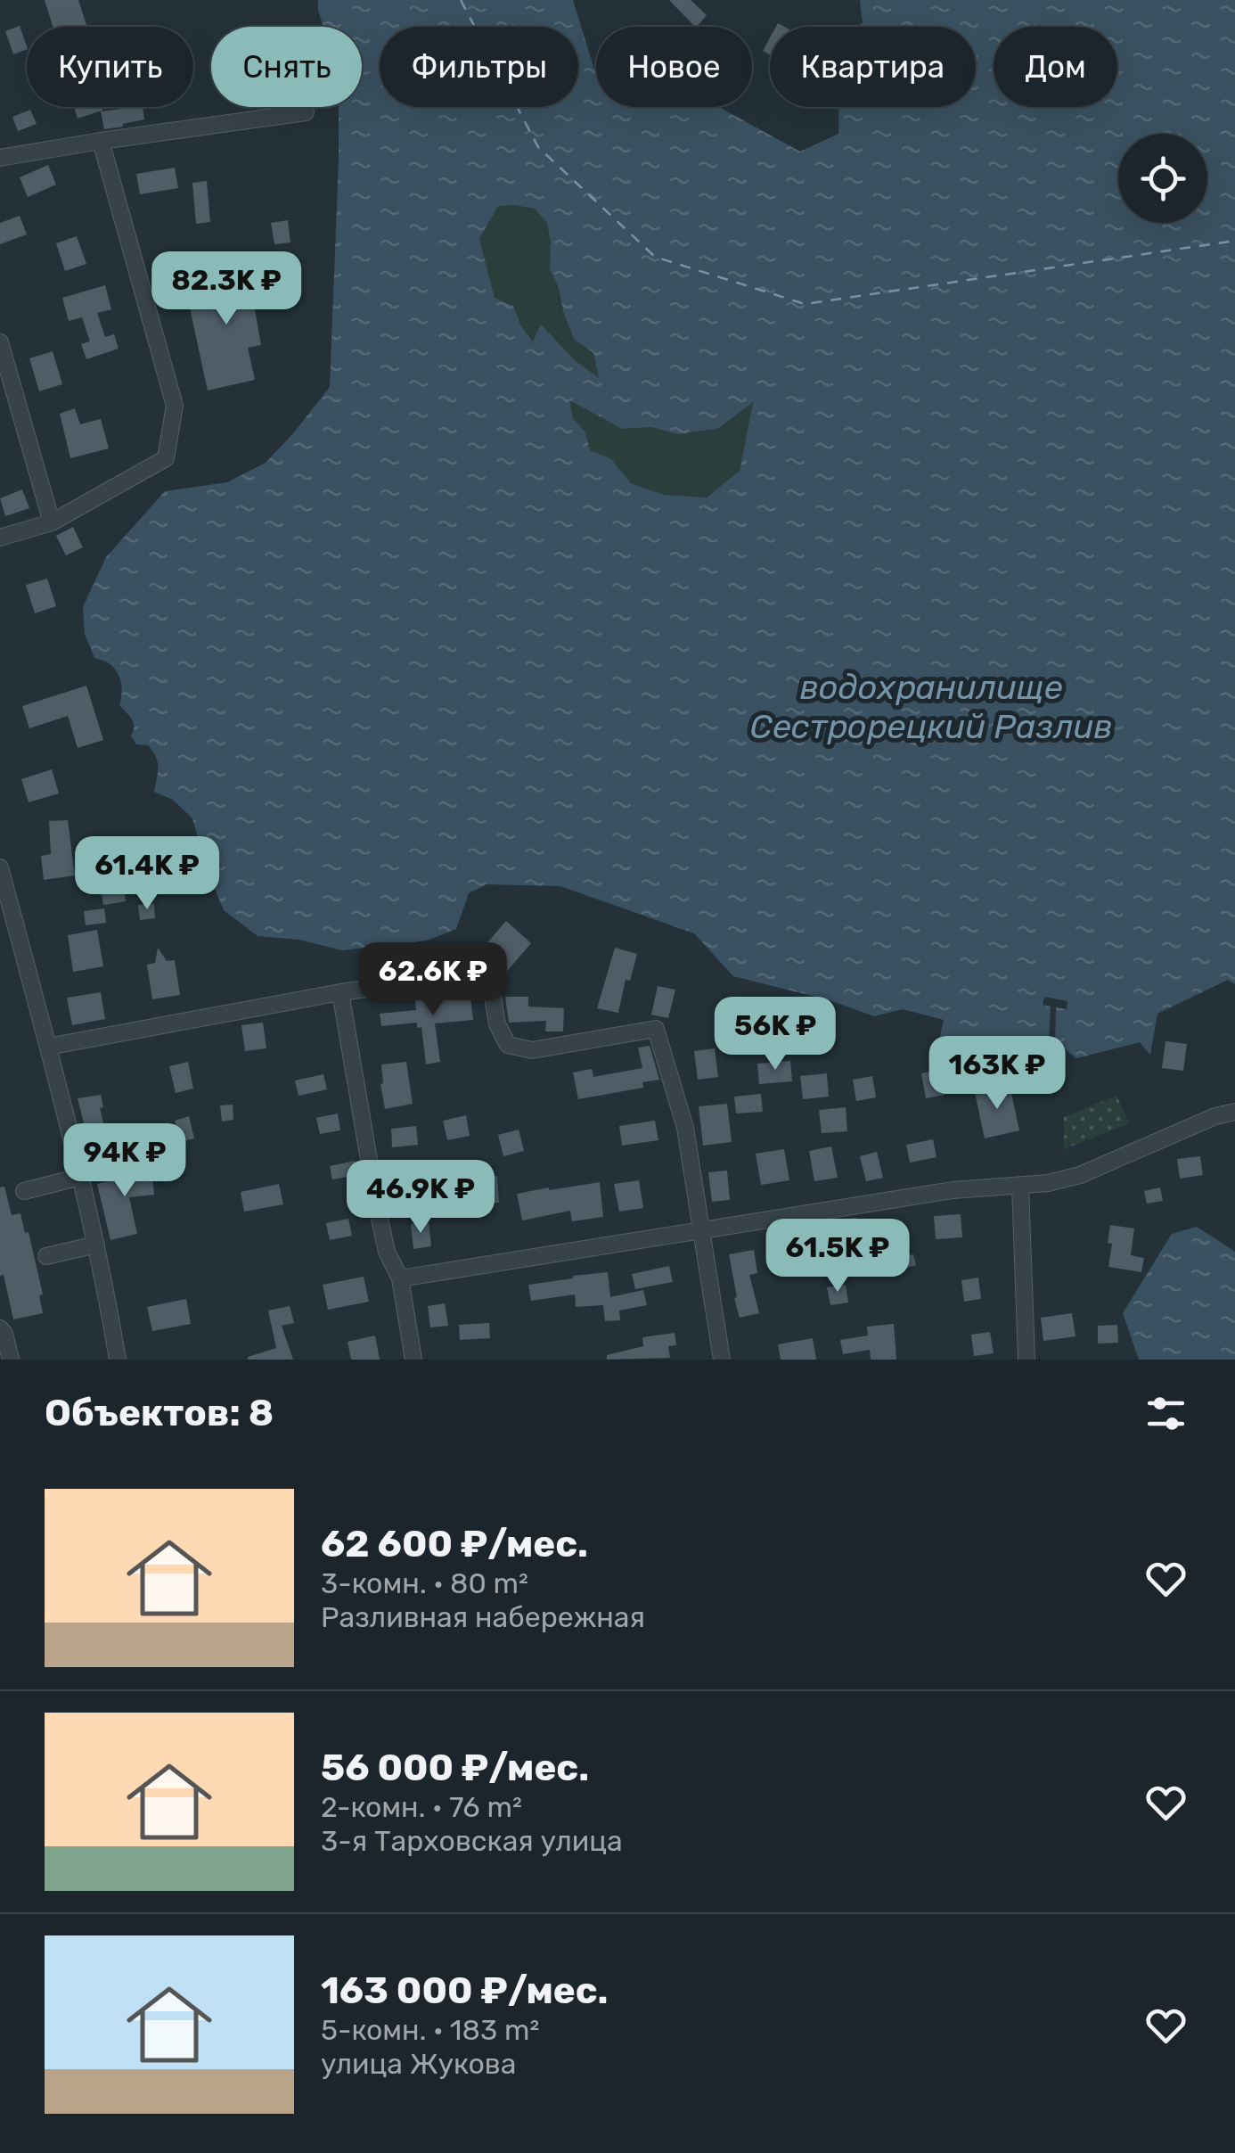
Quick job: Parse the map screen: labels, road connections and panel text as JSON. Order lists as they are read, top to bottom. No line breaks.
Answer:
{"water":["водохранилище Сестрорецкий Разлив"],"page":{"chip":["Купить","Снять","Фильтры","Новое","Квартира","Дом"],"price":["82.3K ₽","61.4K ₽","62.6K ₽","56K ₽","163K ₽","94K ₽","46.9K ₽","61.5K ₽"],"heading":"Объектов: 8","list":[{"name":"62 600 ₽/мес.","note":"3-комн. · 80 m² · Разливная набережная"},{"name":"56 000 ₽/мес.","note":"2-комн. · 76 m² · 3-я Тарховская улица"},{"name":"163 000 ₽/мес.","note":"5-комн. · 183 m² · улица Жукова"}]}}
